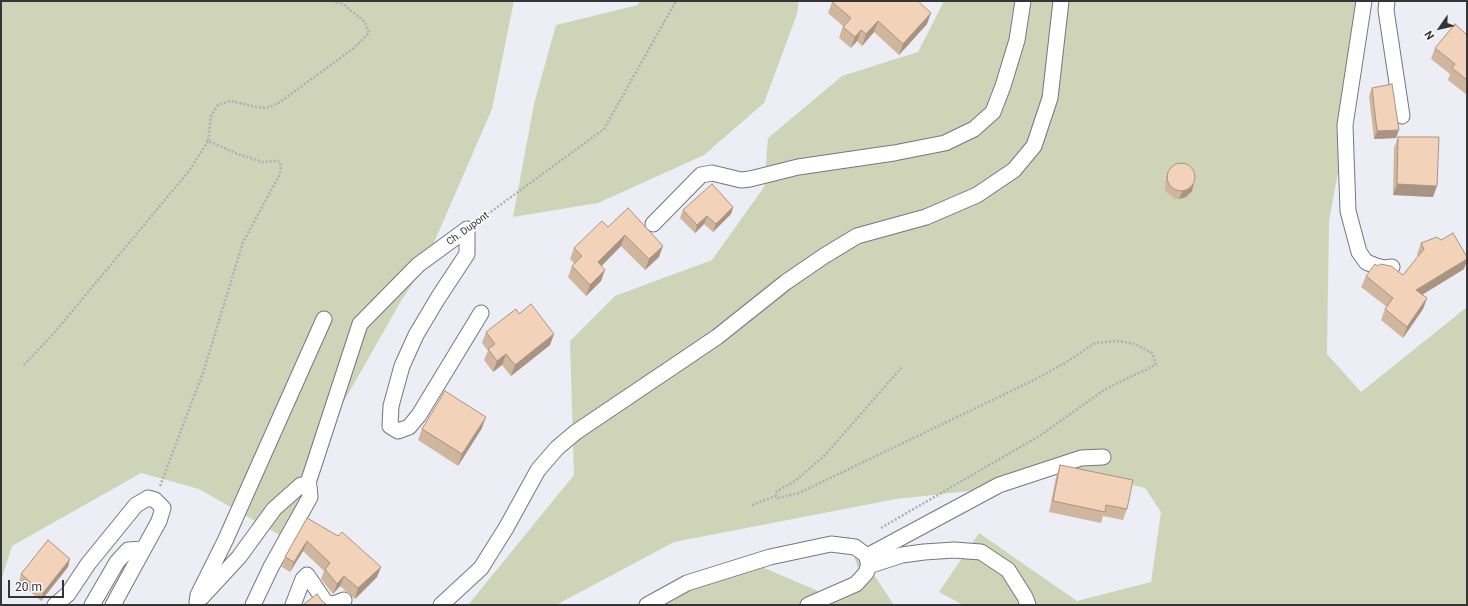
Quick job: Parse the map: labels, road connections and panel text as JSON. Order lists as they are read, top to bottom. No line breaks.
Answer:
{"streets":{"street":["Ch. Dupont"]},"scale_bar":"20 m","north":"bottom left"}
